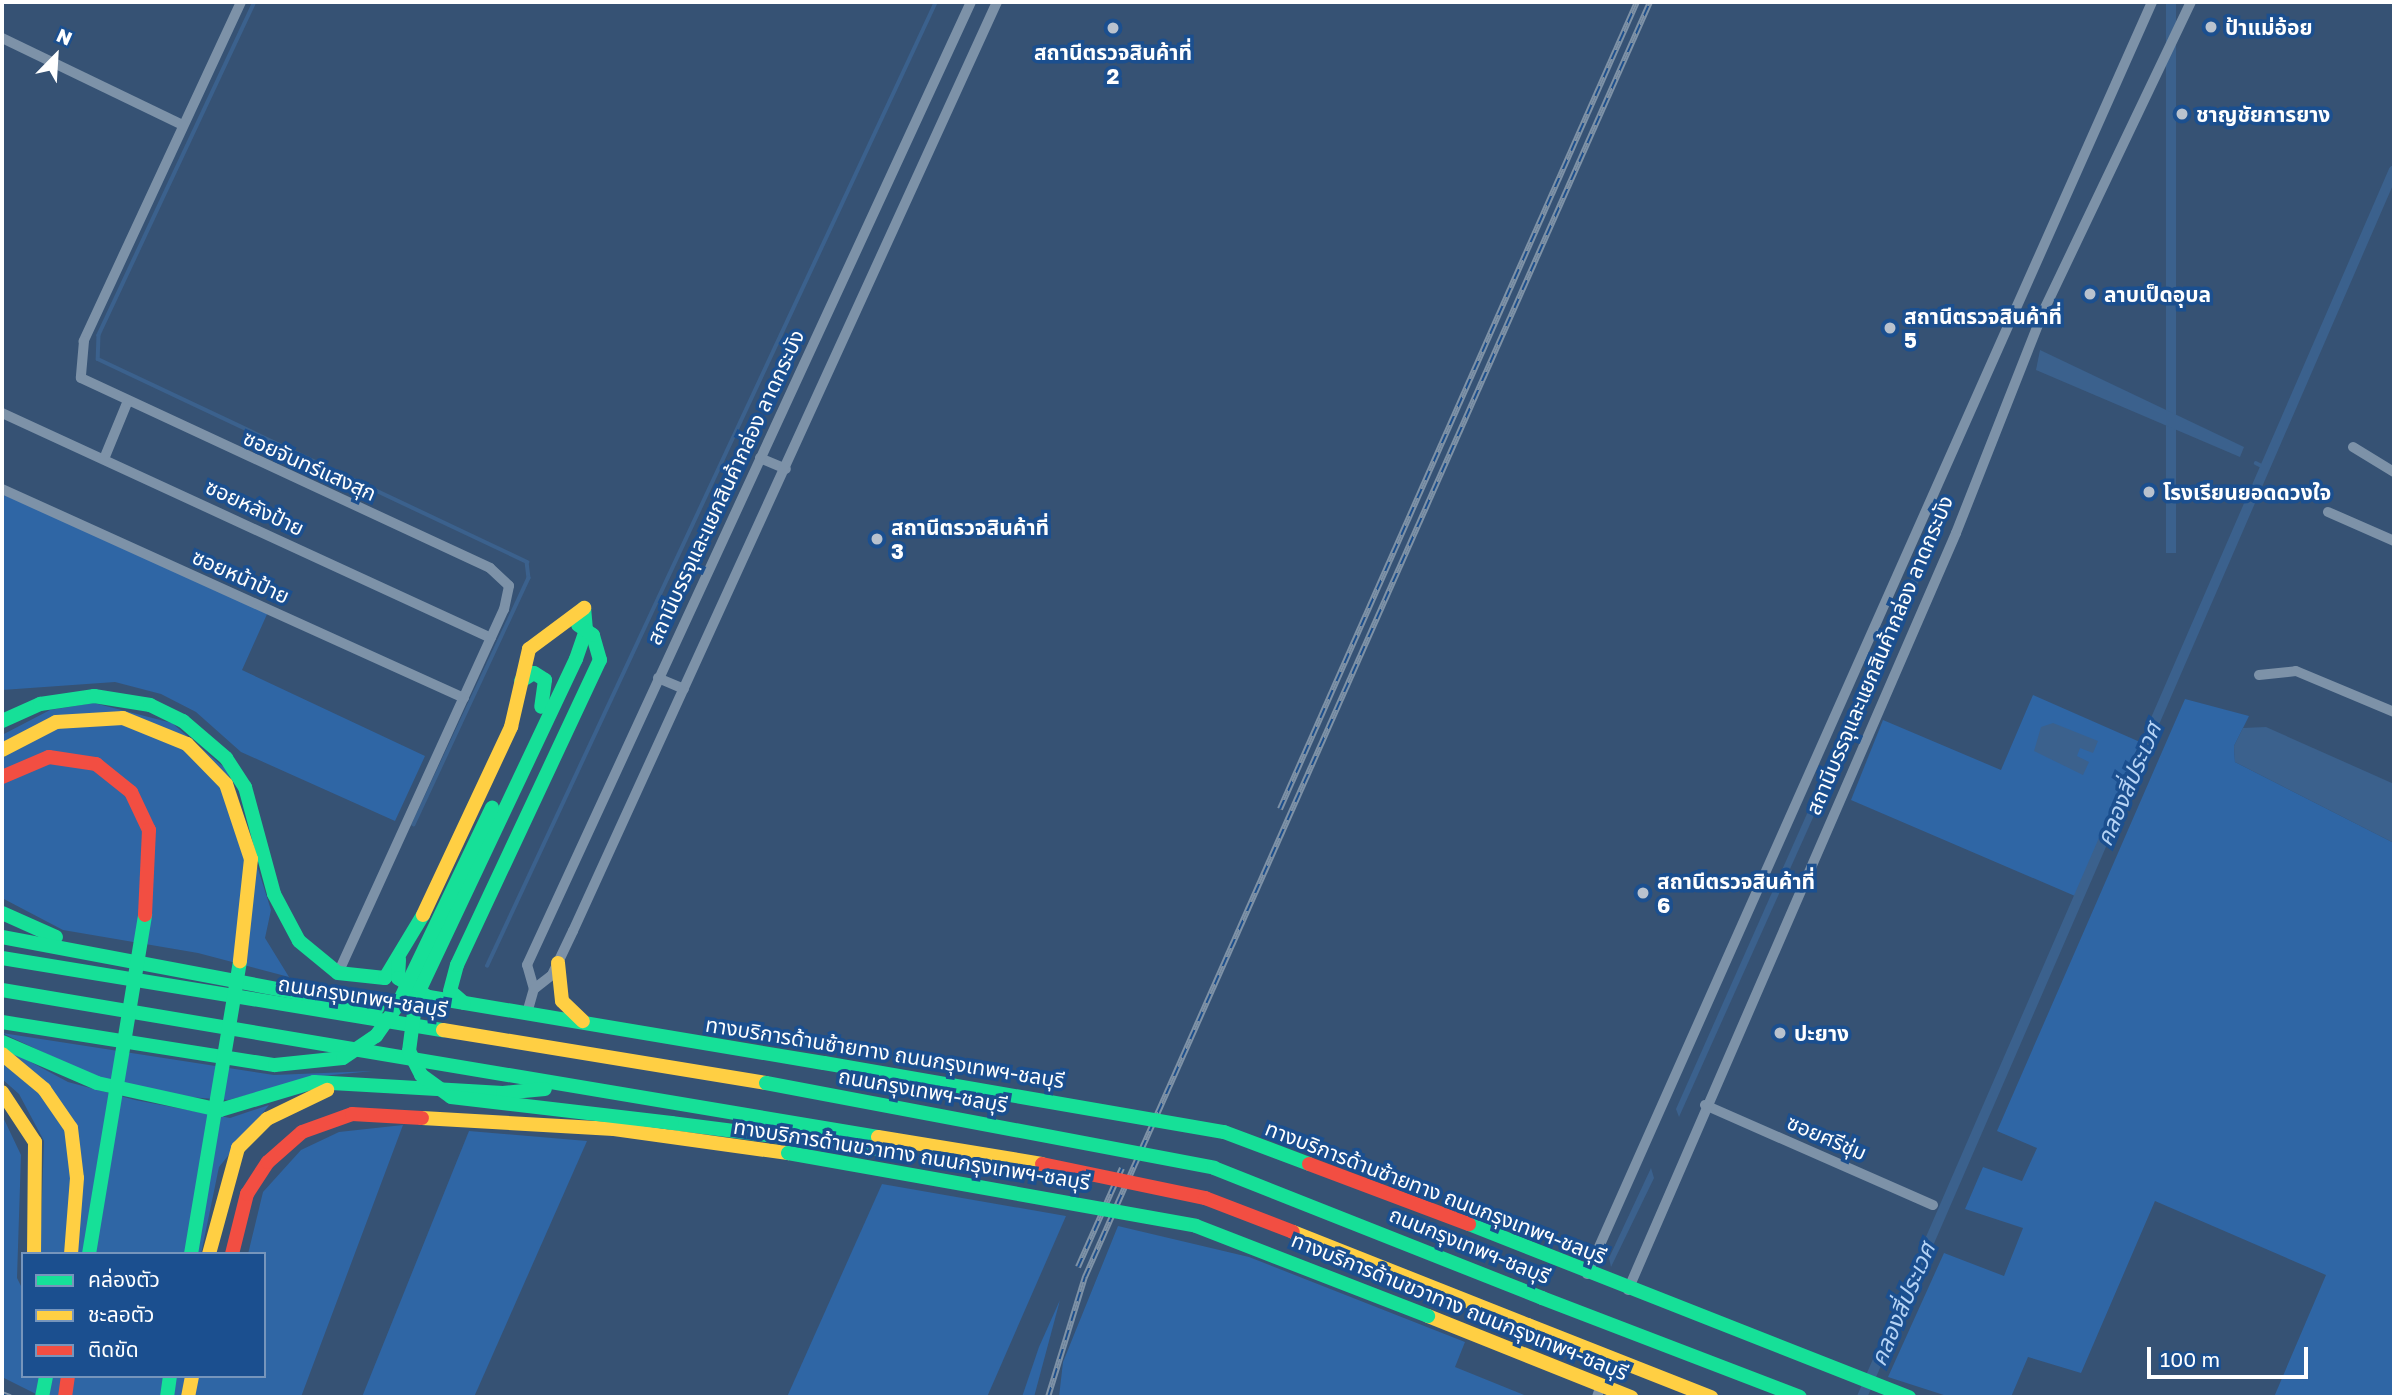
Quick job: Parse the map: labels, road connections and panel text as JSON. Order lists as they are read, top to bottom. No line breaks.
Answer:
{"streets":{"main road":["ถนนกรุงเทพฯ-ชลบุรี","ทางบริการด้านซ้ายทาง ถนนกรุงเทพฯ-ชลบุรี","ทางบริการด้านขวาทาง ถนนกรุงเทพฯ-ชลบุรี"],"street":["ซอยจันทร์แสงสุก","สถานีบรรจุและแยกสินค้ากล่อง ลาดกระบัง","ซอยหลังป้าย","ซอยหน้าป้าย","ซอยศรีชุ่ม"]},"crossings":[["ซอยจันทร์แสงสุก","ซอยหลังป้าย"],["ซอยจันทร์แสงสุก","ซอยหน้าป้าย"],["สถานีบรรจุและแยกสินค้ากล่อง ลาดกระบัง","ทางบริการด้านซ้ายทาง ถนนกรุงเทพฯ-ชลบุรี"],["สถานีบรรจุและแยกสินค้ากล่อง ลาดกระบัง","ซอยศรีชุ่ม"]],"water":["คลองสี่ประเวศ"],"places":["ป้าแม่อ้อย","สถานีตรวจสินค้าที่ 2","ชาญชัยการยาง","ลาบเป็ดอุบล","สถานีตรวจสินค้าที่ 5","โรงเรียนยอดดวงใจ","สถานีตรวจสินค้าที่ 3","สถานีตรวจสินค้าที่ 6","ปะยาง"],"legend":["คล่องตัว","ชะลอตัว","ติดขัด"],"scale_bar":"100 m","north":"top right"}
